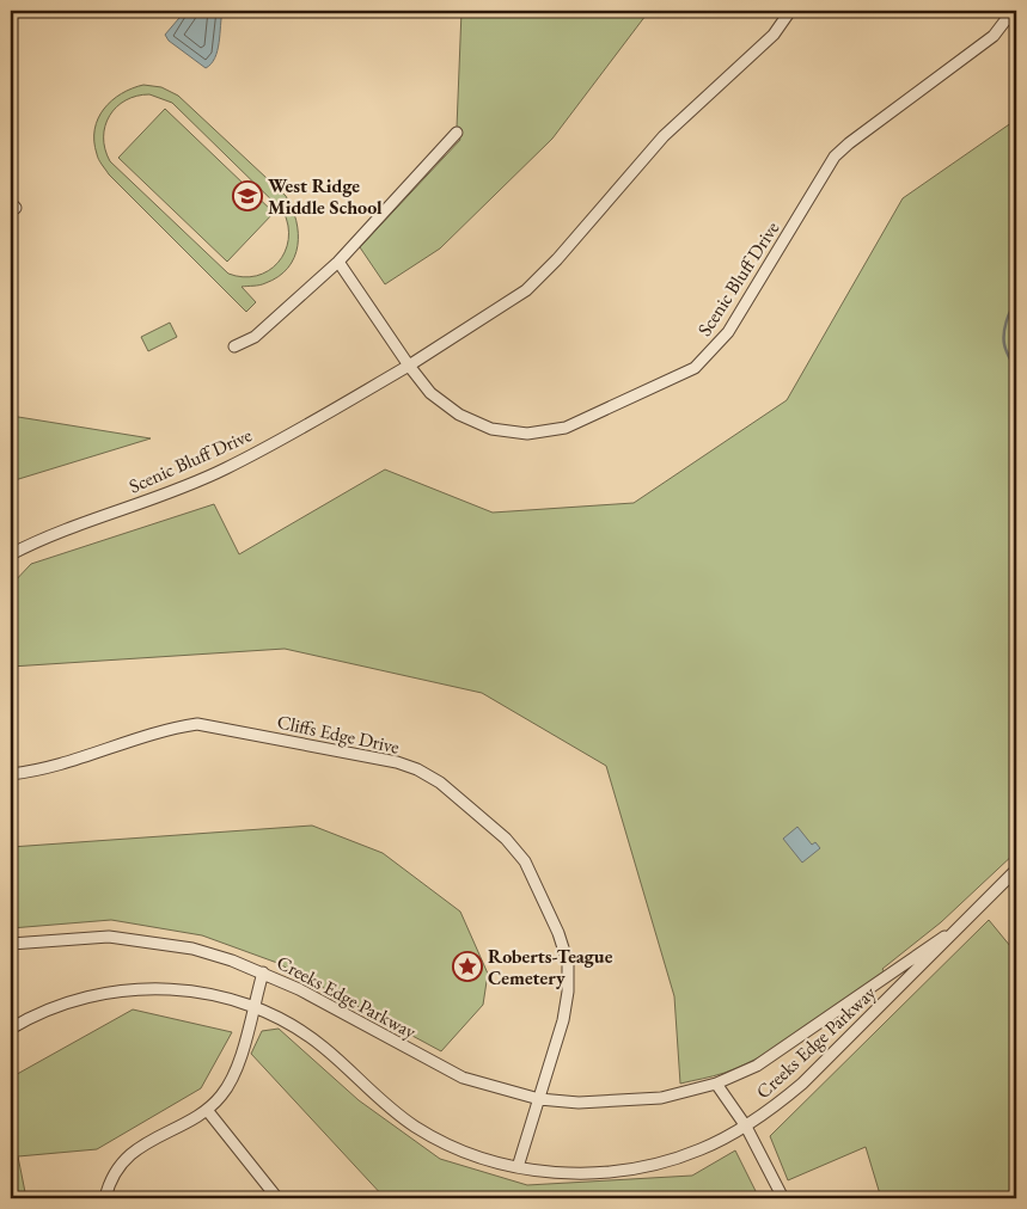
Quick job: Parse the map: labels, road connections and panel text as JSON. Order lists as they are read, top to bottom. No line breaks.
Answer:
{"streets":{"street":["Scenic Bluff Drive","Cliffs Edge Drive","Creeks Edge Parkway"]},"crossings":[["Cliffs Edge Drive","Creeks Edge Parkway"]],"places":{"school or university":["West Ridge Middle School"],"place":["Roberts-Teague Cemetery"]}}
